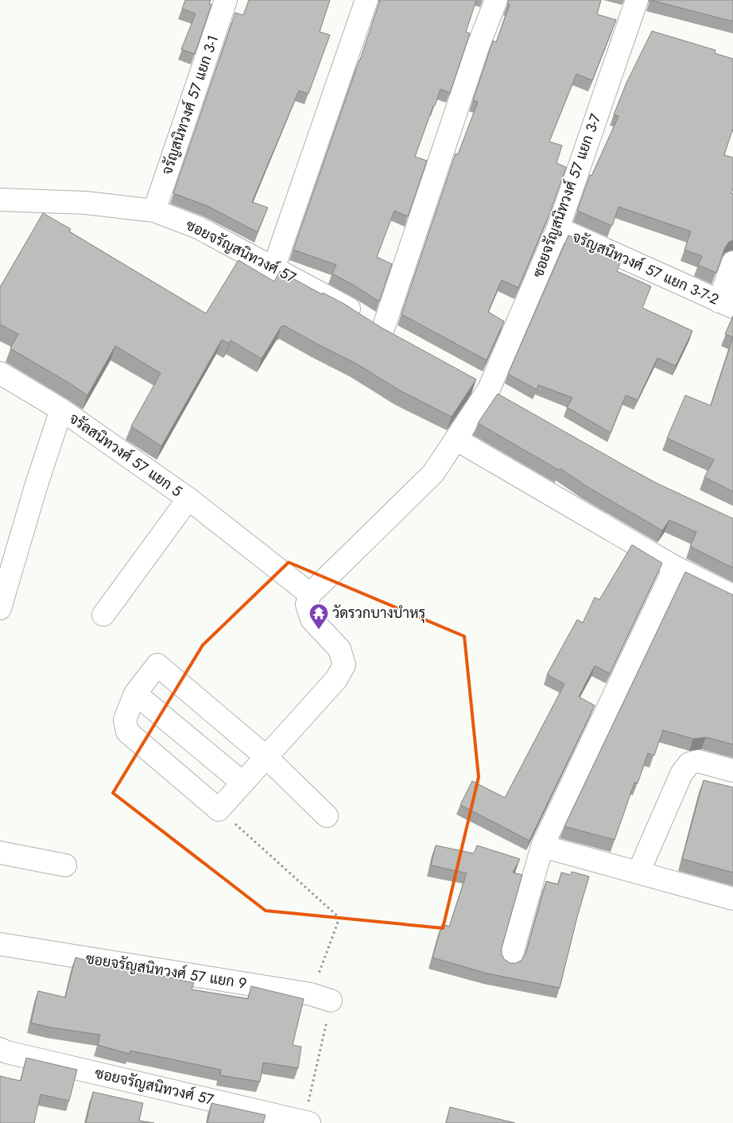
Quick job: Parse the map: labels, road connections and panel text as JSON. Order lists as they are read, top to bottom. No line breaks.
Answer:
{"streets":{"street":["จรัญสนิทวงศ์ 57 แยก 3-1","ซอยจรัญสนิทวงศ์ 57 แยก 3-7","ซอยจรัญสนิทวงศ์ 57","จรัญสนิทวงศ์ 57 แยก 3-7-2","จรัลสนิทวงศ์ 57 แยก 5","ซอยจรัญสนิทวงศ์ 57 แยก 9"]},"crossings":[["จรัญสนิทวงศ์ 57 แยก 3-1","ซอยจรัญสนิทวงศ์ 57"],["ซอยจรัญสนิทวงศ์ 57 แยก 3-7","จรัญสนิทวงศ์ 57 แยก 3-7-2"]],"places":{"temple":["วัดรวกบางบำหรุ"]}}
